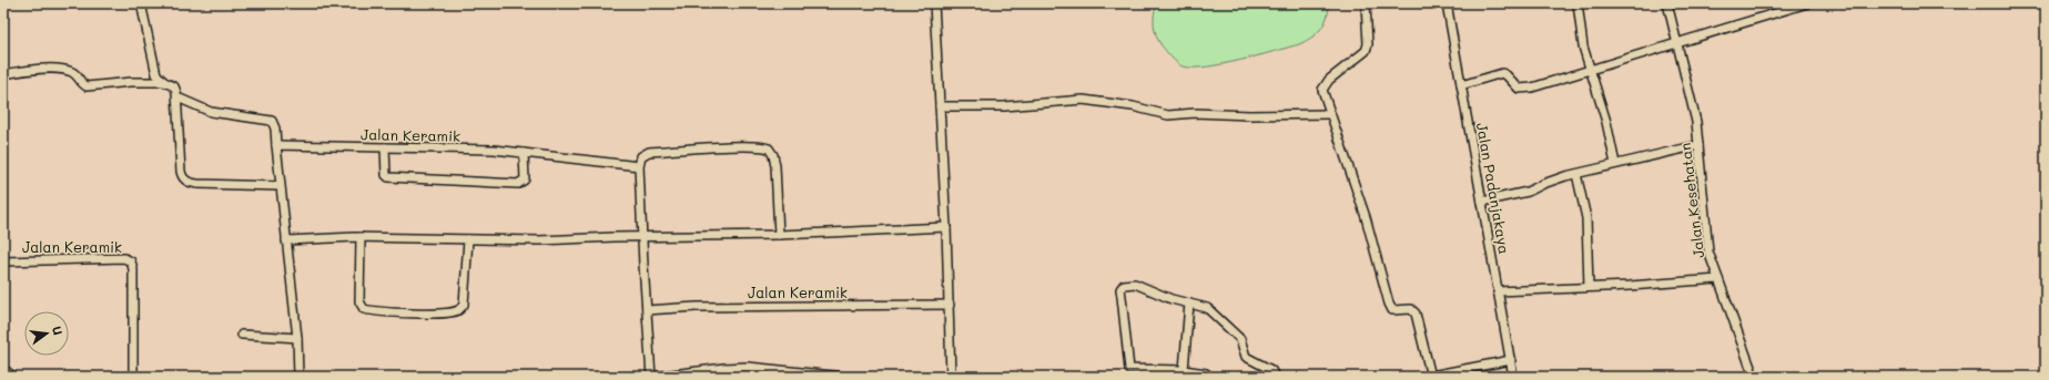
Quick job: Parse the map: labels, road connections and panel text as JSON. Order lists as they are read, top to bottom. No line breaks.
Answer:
{"streets":{"street":["Jalan Keramik","Jalan Padanjakaya","Jalan Kesehatan"]},"north":"right"}
